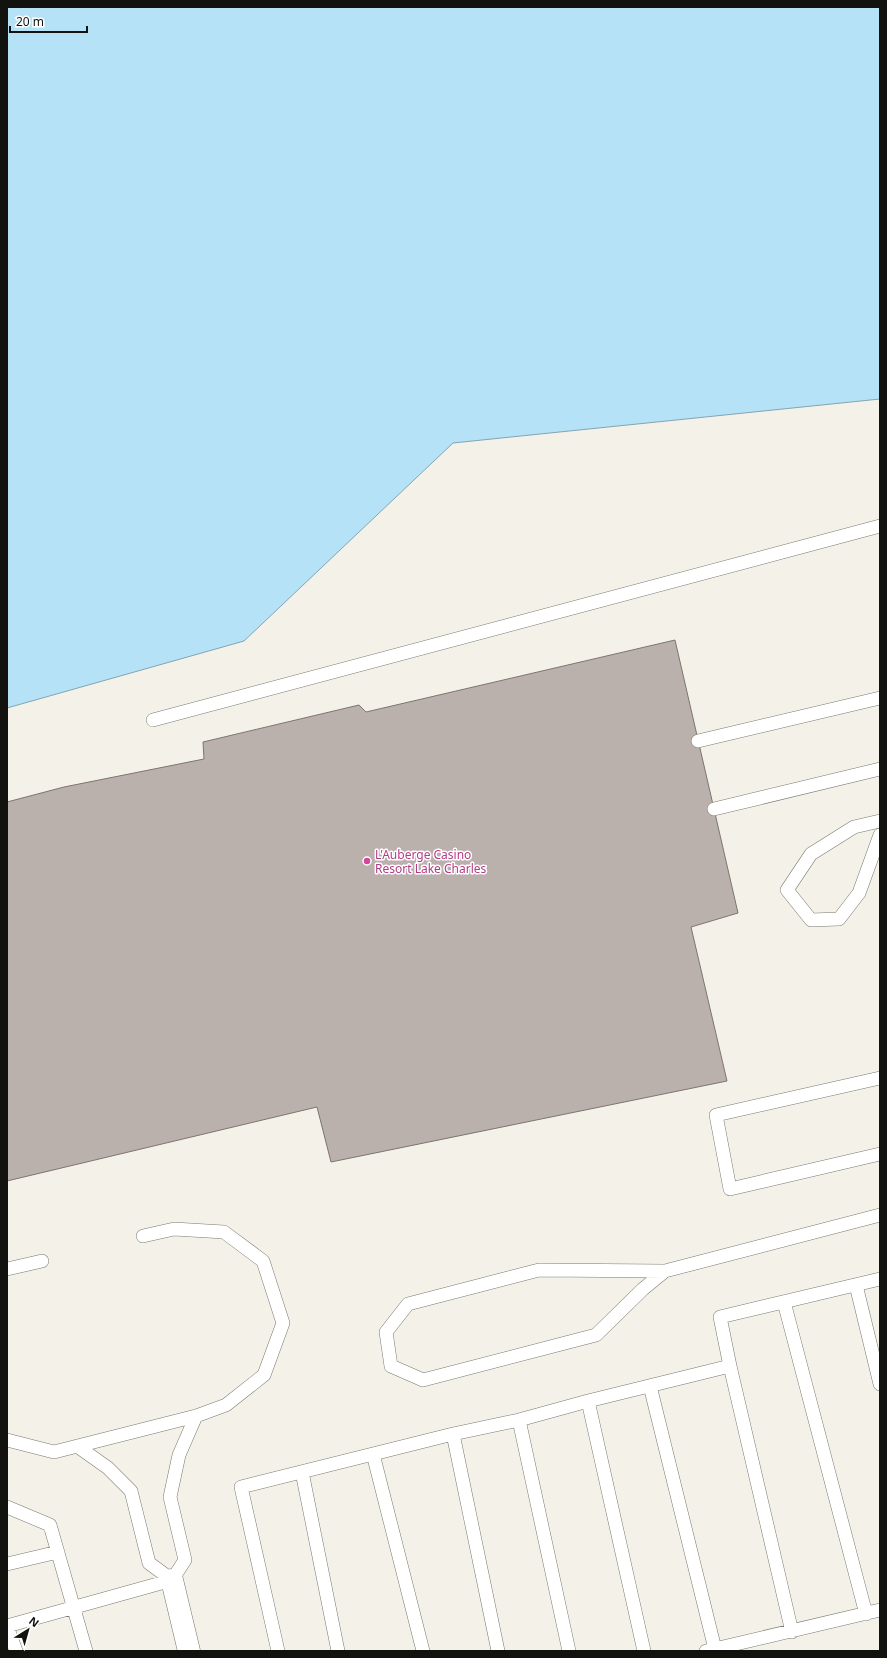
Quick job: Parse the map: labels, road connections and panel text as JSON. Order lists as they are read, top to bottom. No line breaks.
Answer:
{"places":["L'Auberge Casino Resort Lake Charles"],"scale_bar":"20 m","north":"top right"}
